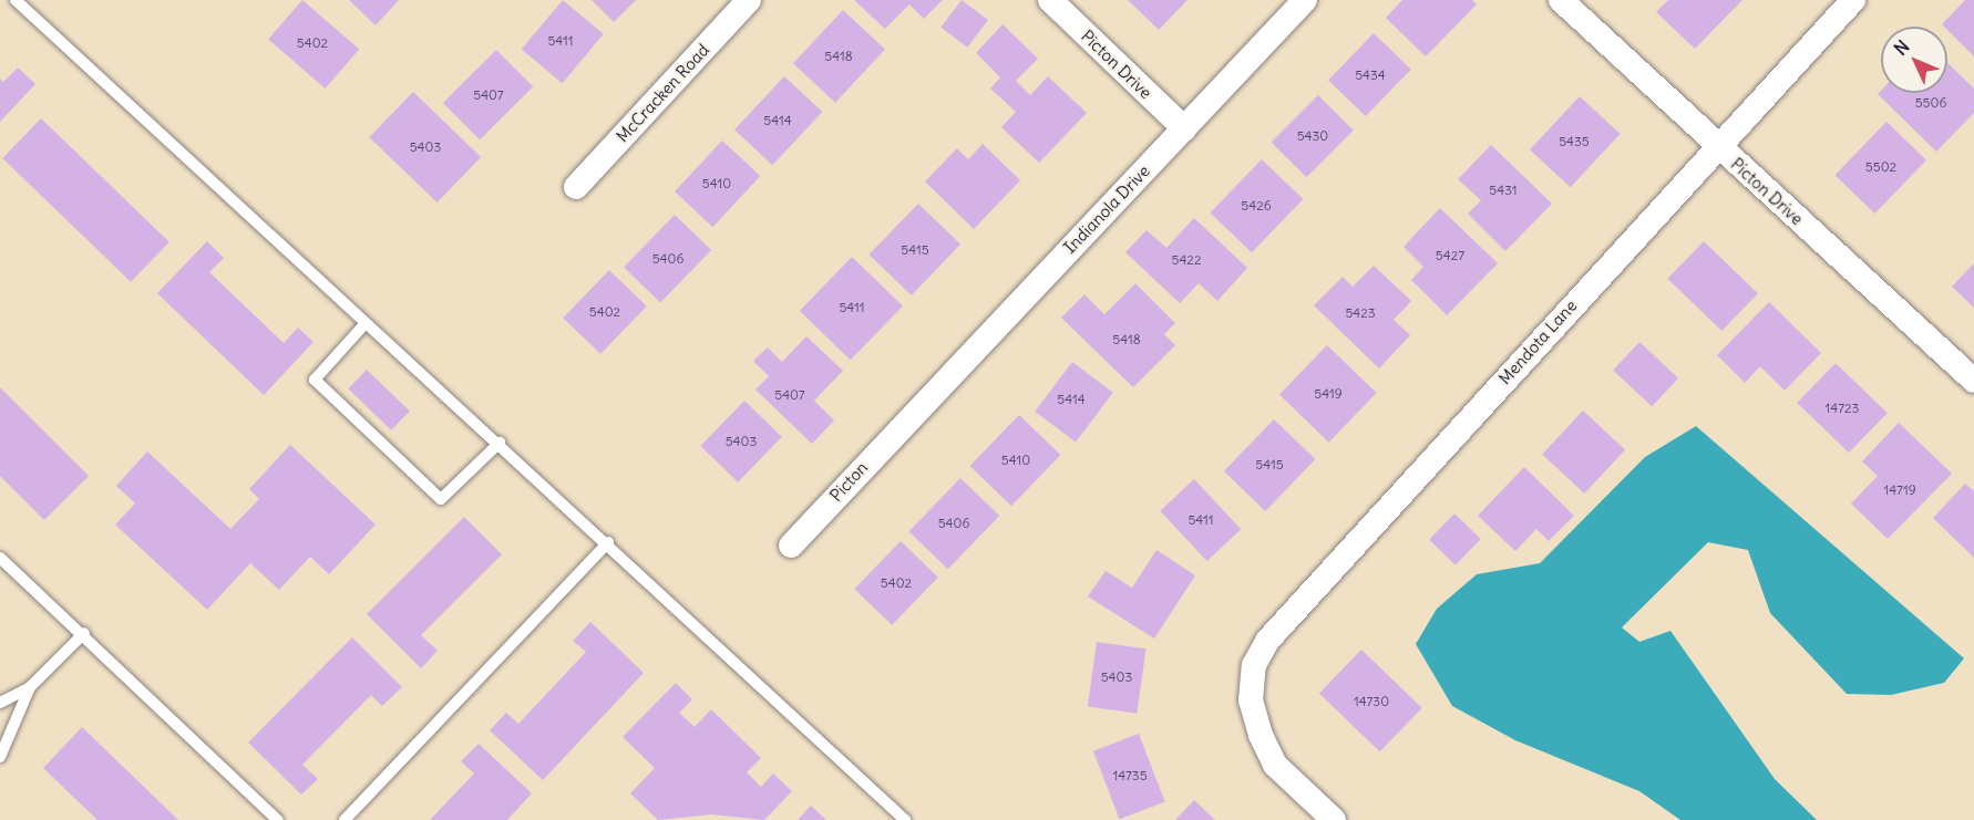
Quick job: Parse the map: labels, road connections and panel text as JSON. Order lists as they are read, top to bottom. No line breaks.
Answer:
{"streets":{"street":["Picton Drive","McCracken Road","Indianola Drive","Mendota Lane","Picton"]},"crossings":[["Picton Drive","Indianola Drive"],["Picton Drive","Mendota Lane"],["Indianola Drive","Picton"]],"house_numbers":["5411","5402","5418","5434","5407","5506","5414","5430","5435","5403","5502","5410","5431","5426","5415","5427","5406","5422","5411","5402","5423","5418","5419","5407","5414","14723","5403","5410","5415","14719","5411","5406","5402","5403","14730","14735"],"north":"top left"}
